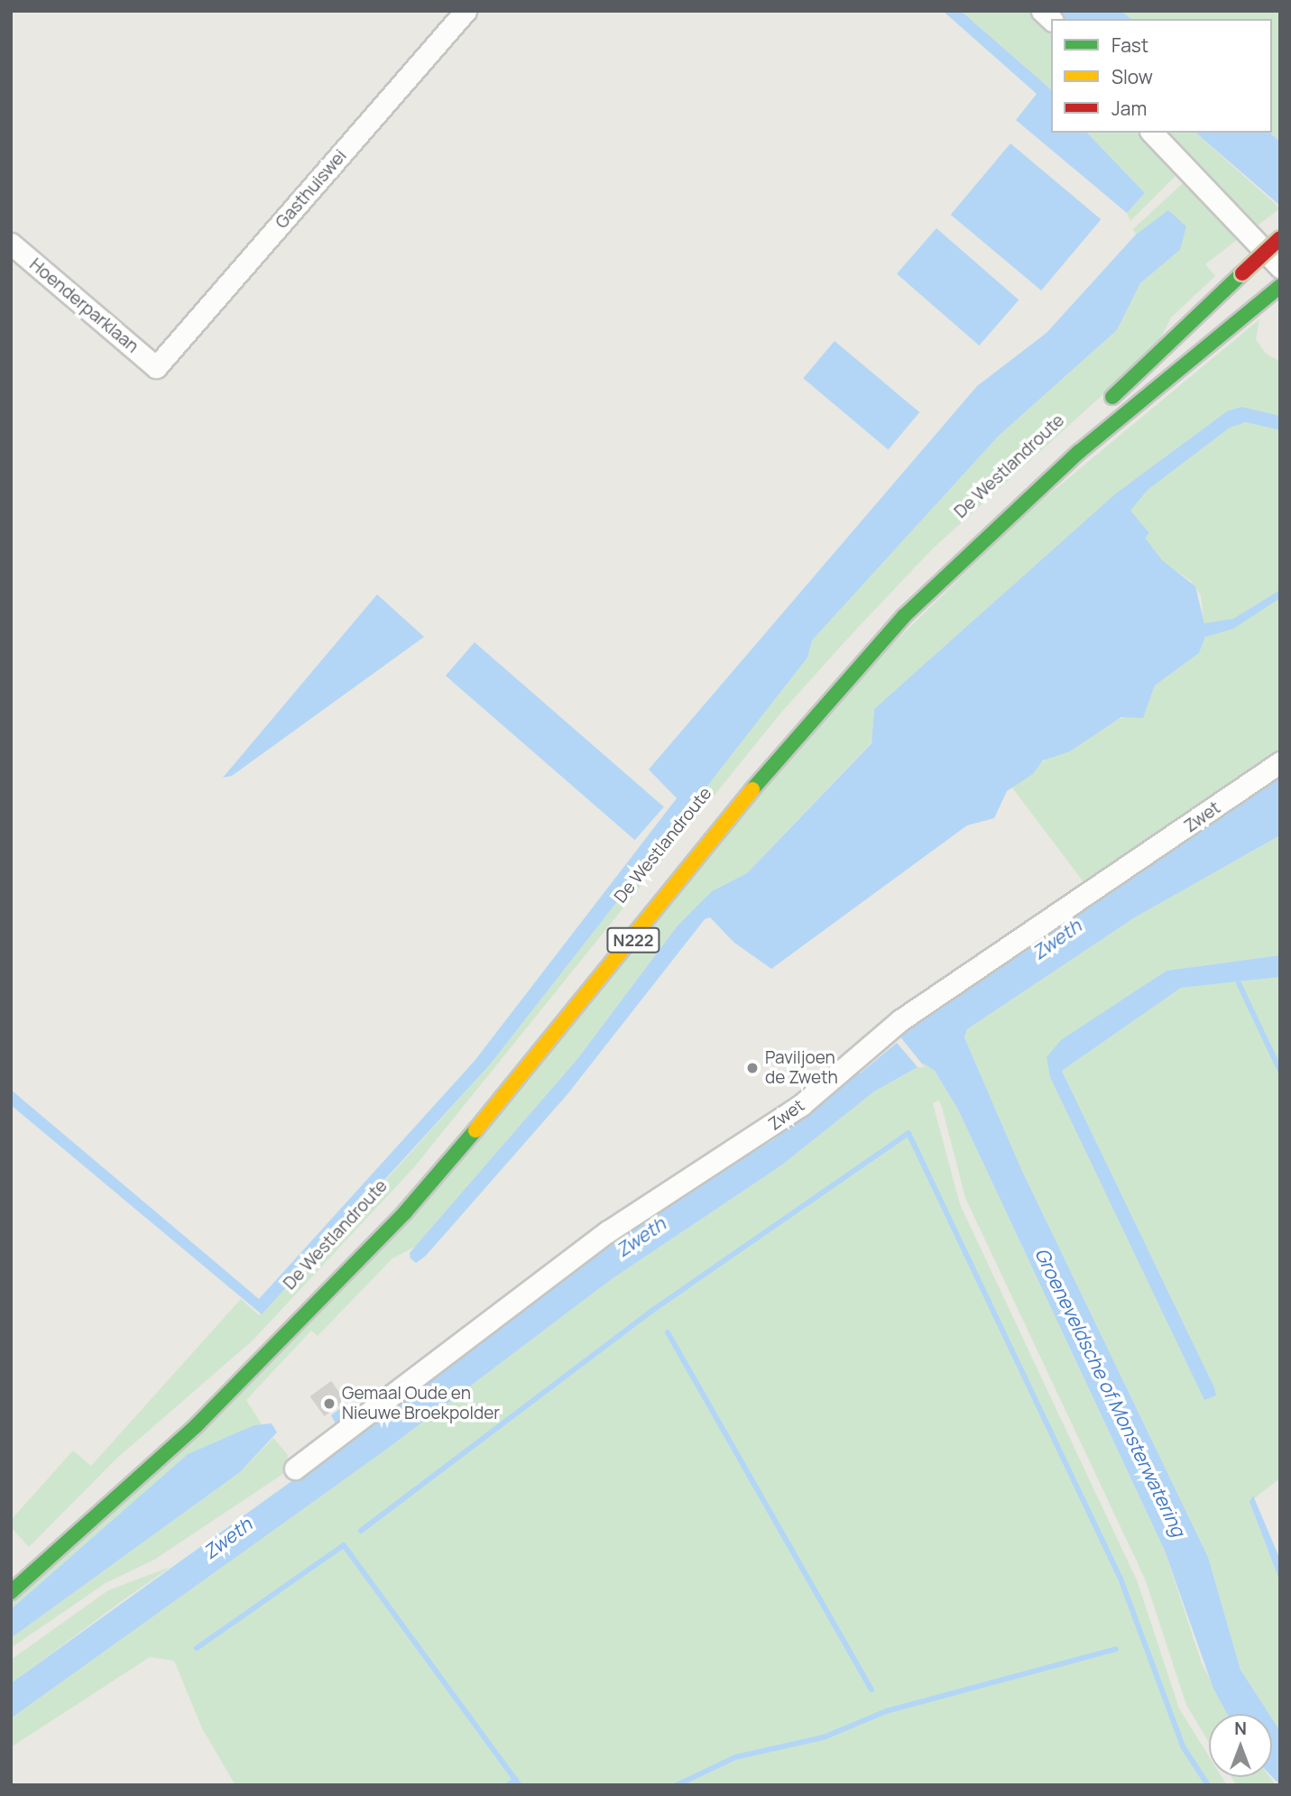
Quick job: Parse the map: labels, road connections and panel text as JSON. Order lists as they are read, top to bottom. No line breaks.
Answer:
{"streets":{"main road":["De Westlandroute","N222"],"street":["Gasthuiswei","Hoenderparklaan","Zwet"]},"crossings":[["Gasthuiswei","Hoenderparklaan"]],"water":["Zweth","Groeneveldsche of Monsterwatering"],"places":["Paviljoen de Zweth","Gemaal Oude en Nieuwe Broekpolder"],"legend":["Fast","Slow","Jam"],"north":"top"}
